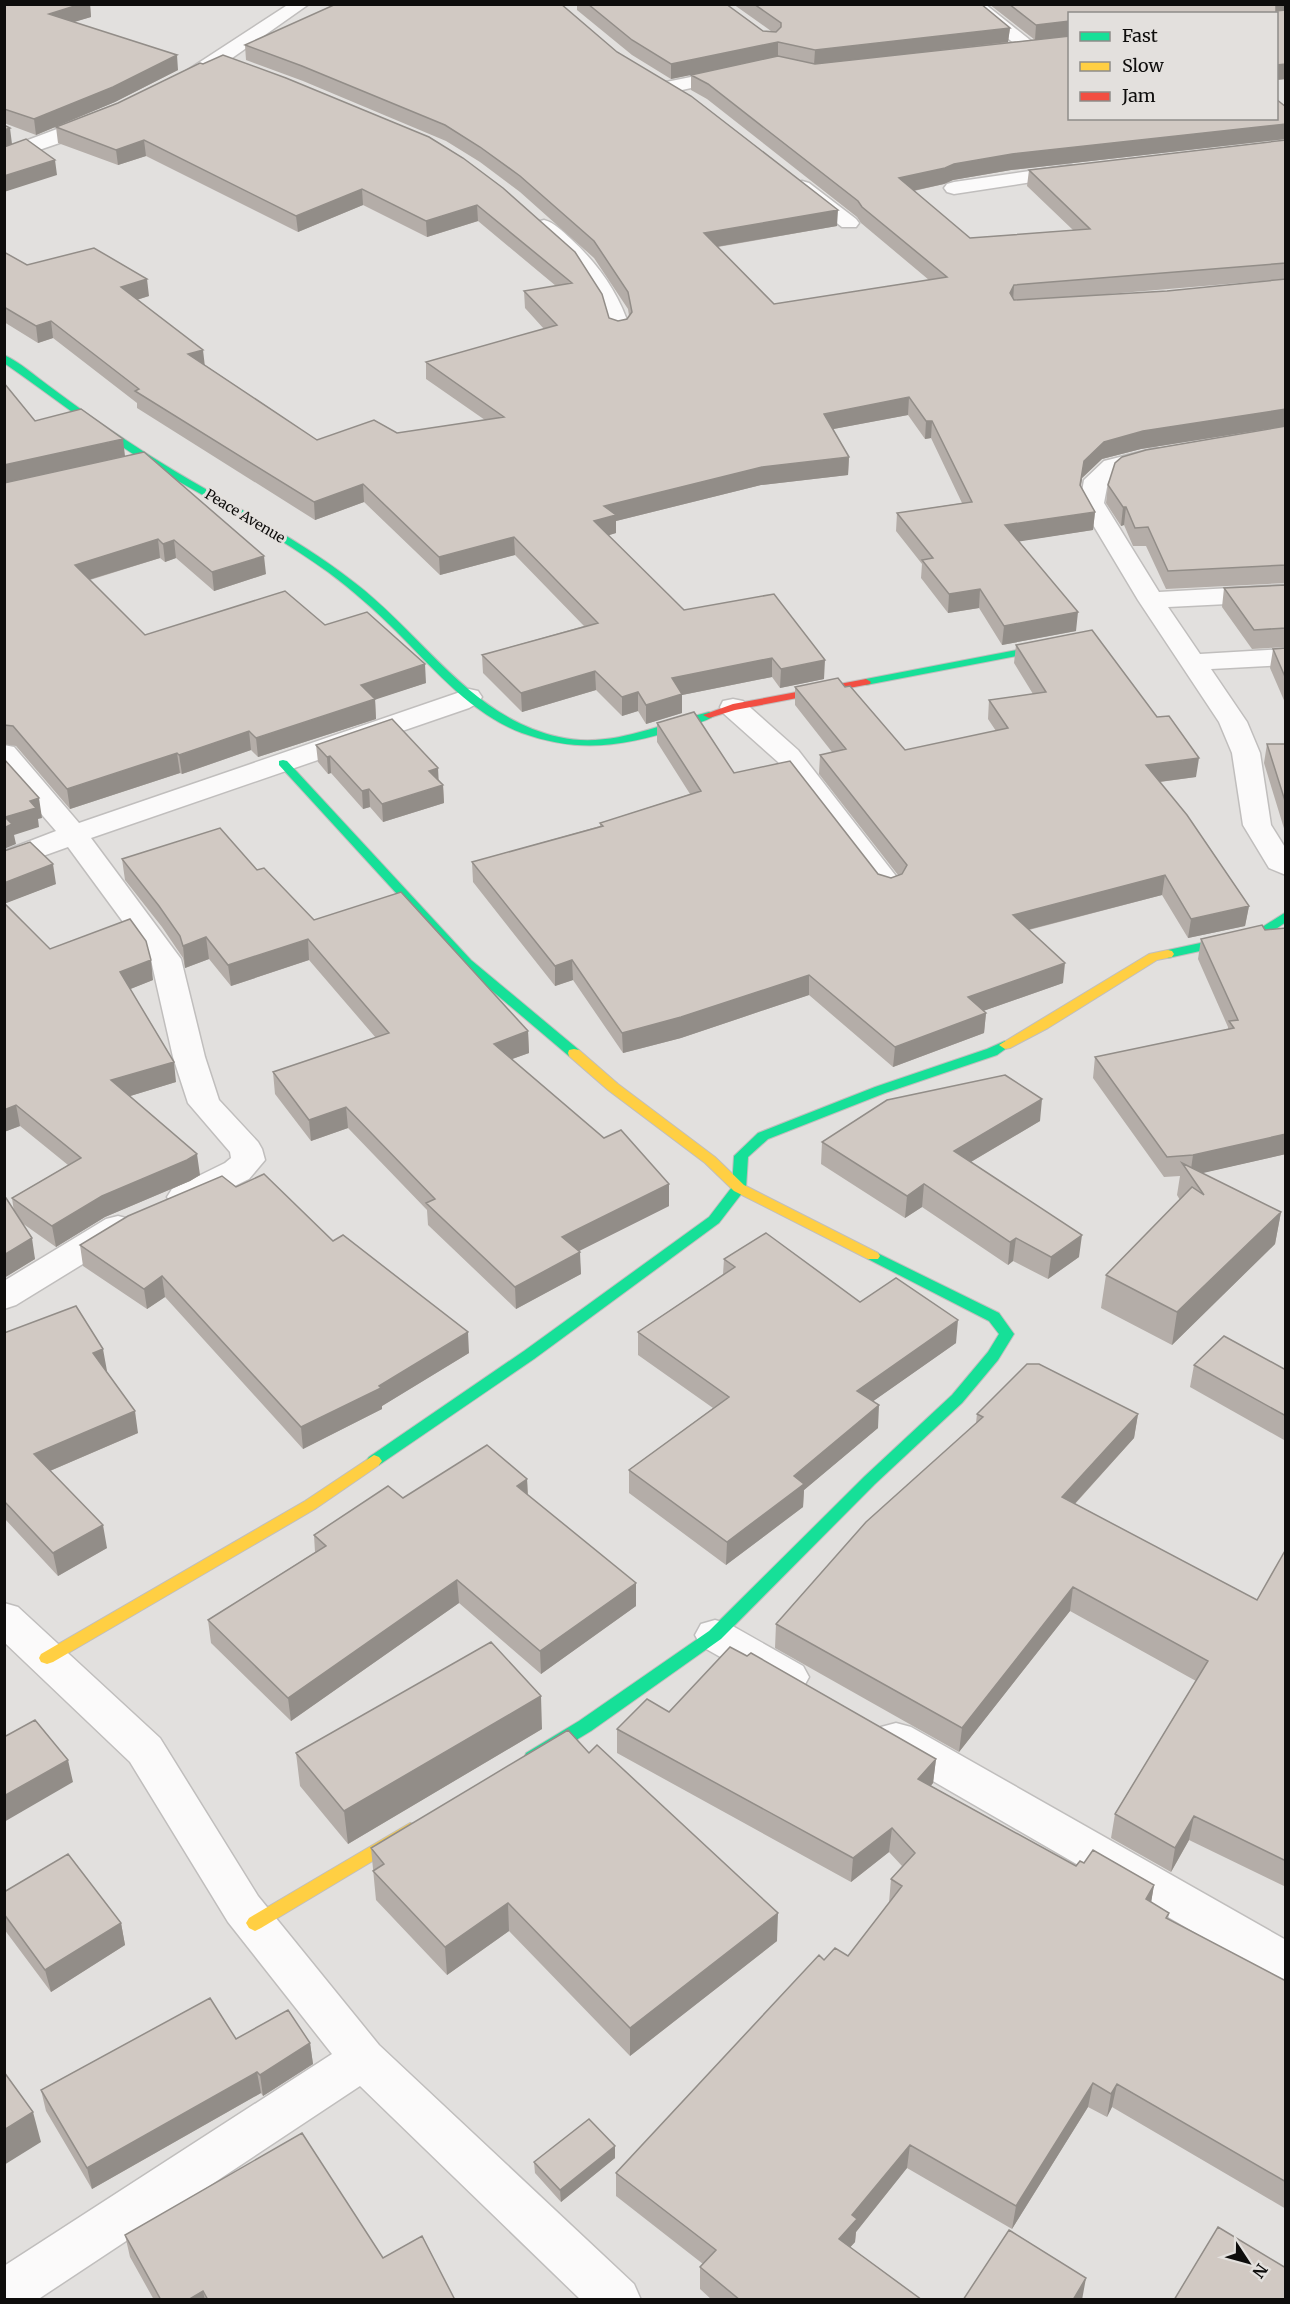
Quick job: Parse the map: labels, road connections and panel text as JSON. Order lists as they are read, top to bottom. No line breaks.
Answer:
{"streets":{"street":["Peace Avenue"]},"legend":["Fast","Slow","Jam"],"north":"bottom right"}
